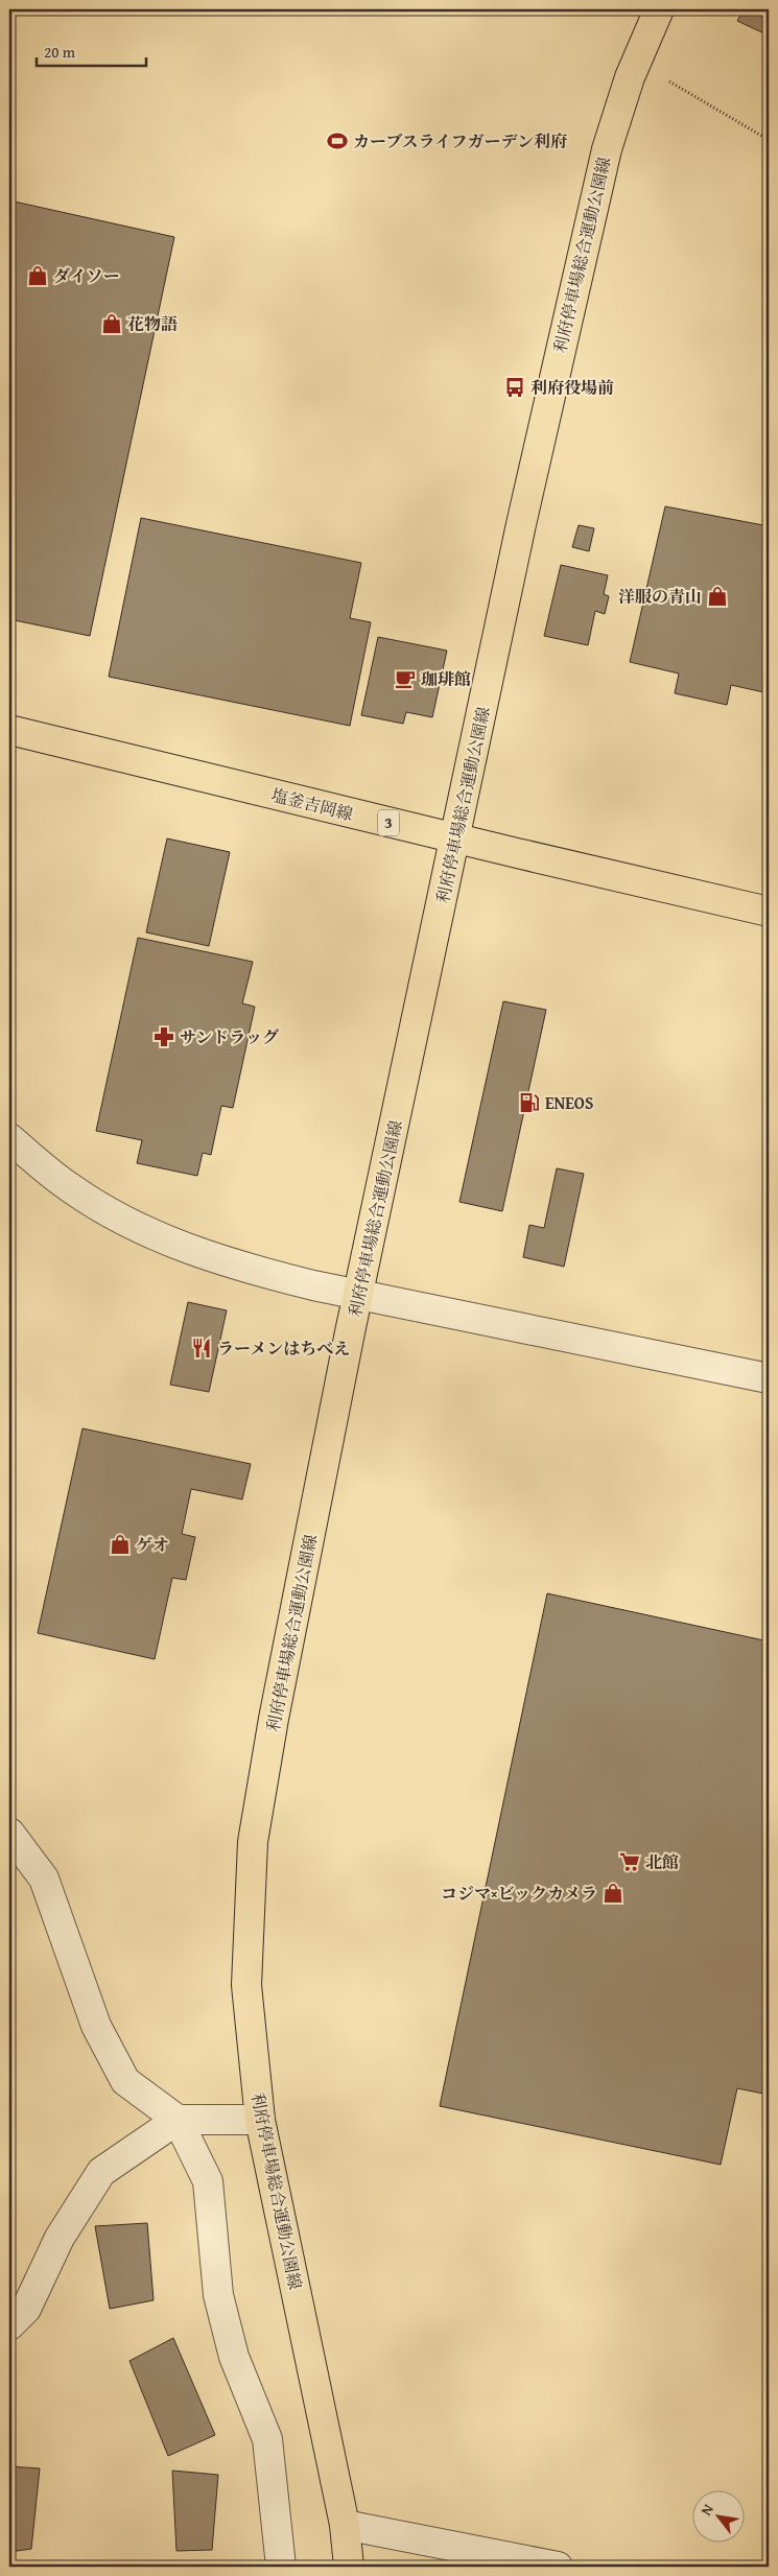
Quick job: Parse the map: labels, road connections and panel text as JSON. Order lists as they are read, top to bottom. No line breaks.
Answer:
{"streets":{"main road":["利府停車場総合運動公園線","塩釜吉岡線","3"]},"crossings":[["利府停車場総合運動公園線","塩釜吉岡線"]],"places":{"sports":["カーブスライフガーデン利府"],"shop":["ダイソー","花物語","洋服の青山","ゲオ","コジマ×ビックカメラ"],"bus stop":["利府役場前"],"cafe":["珈琲館"],"pharmacy":["サンドラッグ"],"fuel station":["ENEOS"],"restaurant":["ラーメンはちべえ"],"supermarket":["北館"]},"scale_bar":"20 m","north":"top left"}
